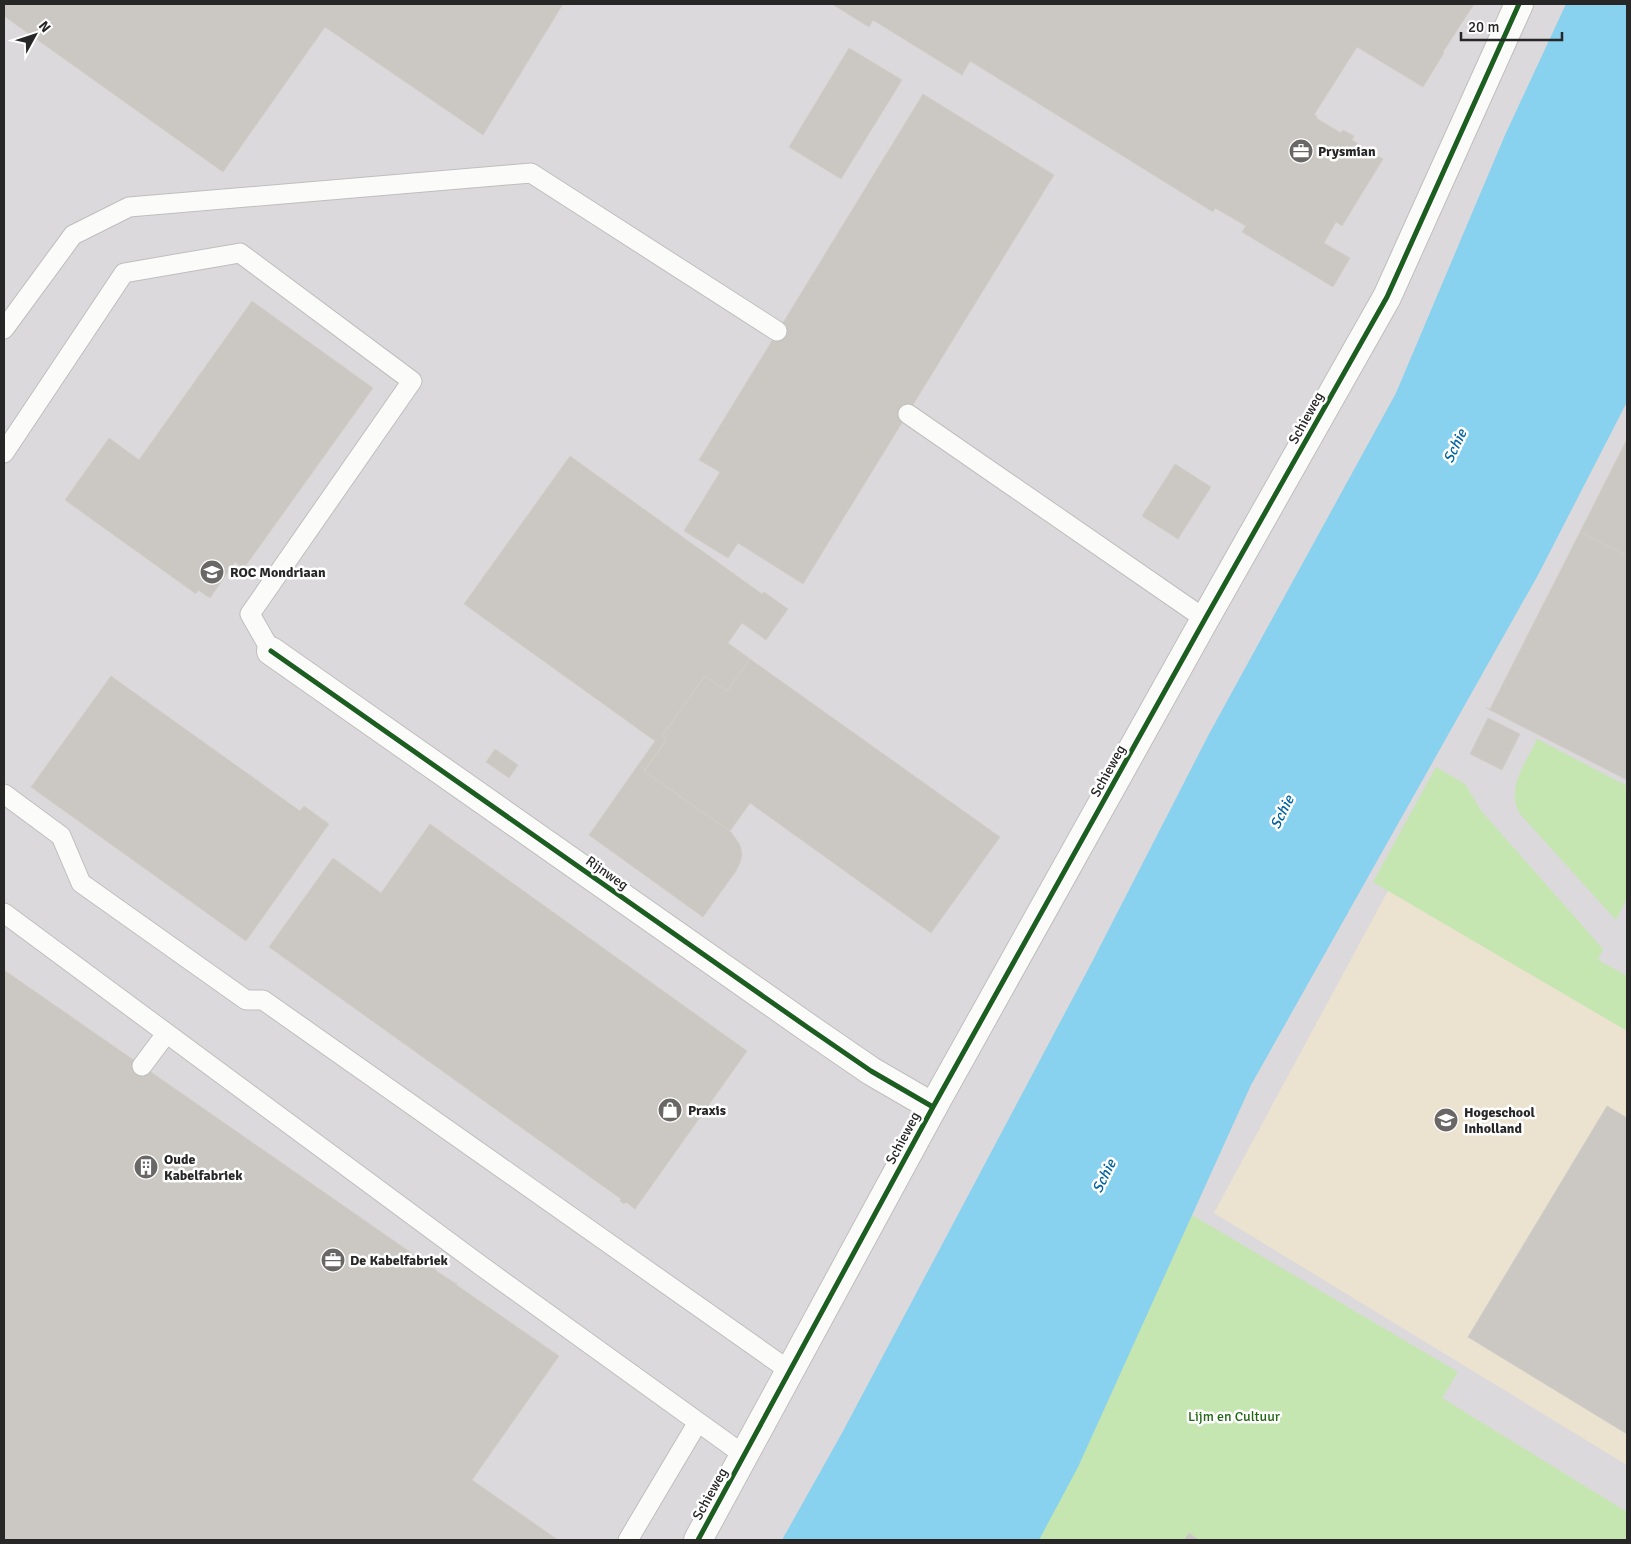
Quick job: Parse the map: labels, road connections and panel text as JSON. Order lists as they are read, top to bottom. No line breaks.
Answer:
{"streets":{"street":["Schieweg","Rijnweg"]},"crossings":[["Schieweg","Rijnweg"]],"water":["Schie"],"parks":["Lijm en Cultuur"],"places":{"office":["Prysmian","De Kabelfabriek"],"school or university":["ROC Mondriaan","Hogeschool Inholland"],"shop":["Praxis"],"building":["Oude Kabelfabriek"]},"scale_bar":"20 m","north":"top right"}
